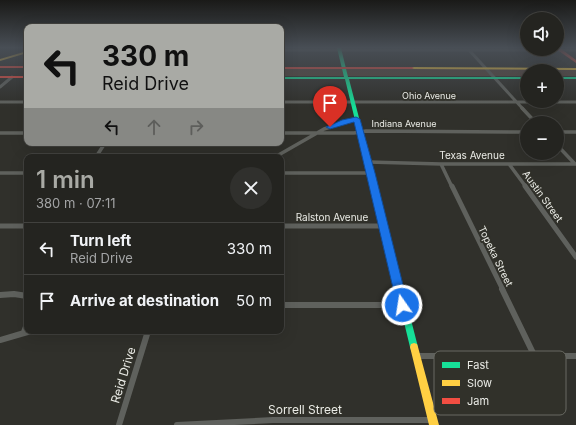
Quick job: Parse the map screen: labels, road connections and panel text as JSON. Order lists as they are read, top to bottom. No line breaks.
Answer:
{"streets":{"street":["Ohio Avenue","Indiana Avenue","Texas Avenue","Austin Street","Ralston Avenue","Topeka Street","Reid Drive","Sorrell Street"]},"crossings":[["Texas Avenue","Austin Street"],["Texas Avenue","Topeka Street"]],"legend":["Fast","Slow","Jam"],"page":{"map_buttons":["+","−"],"turn":["330 m","Reid Drive"],"heading":["1 min","380 m · 07:11"],"list":[{"name":"Turn left","note":"Reid Drive","value":"330 m"},{"name":"Arrive at destination","value":"50 m"}]}}
